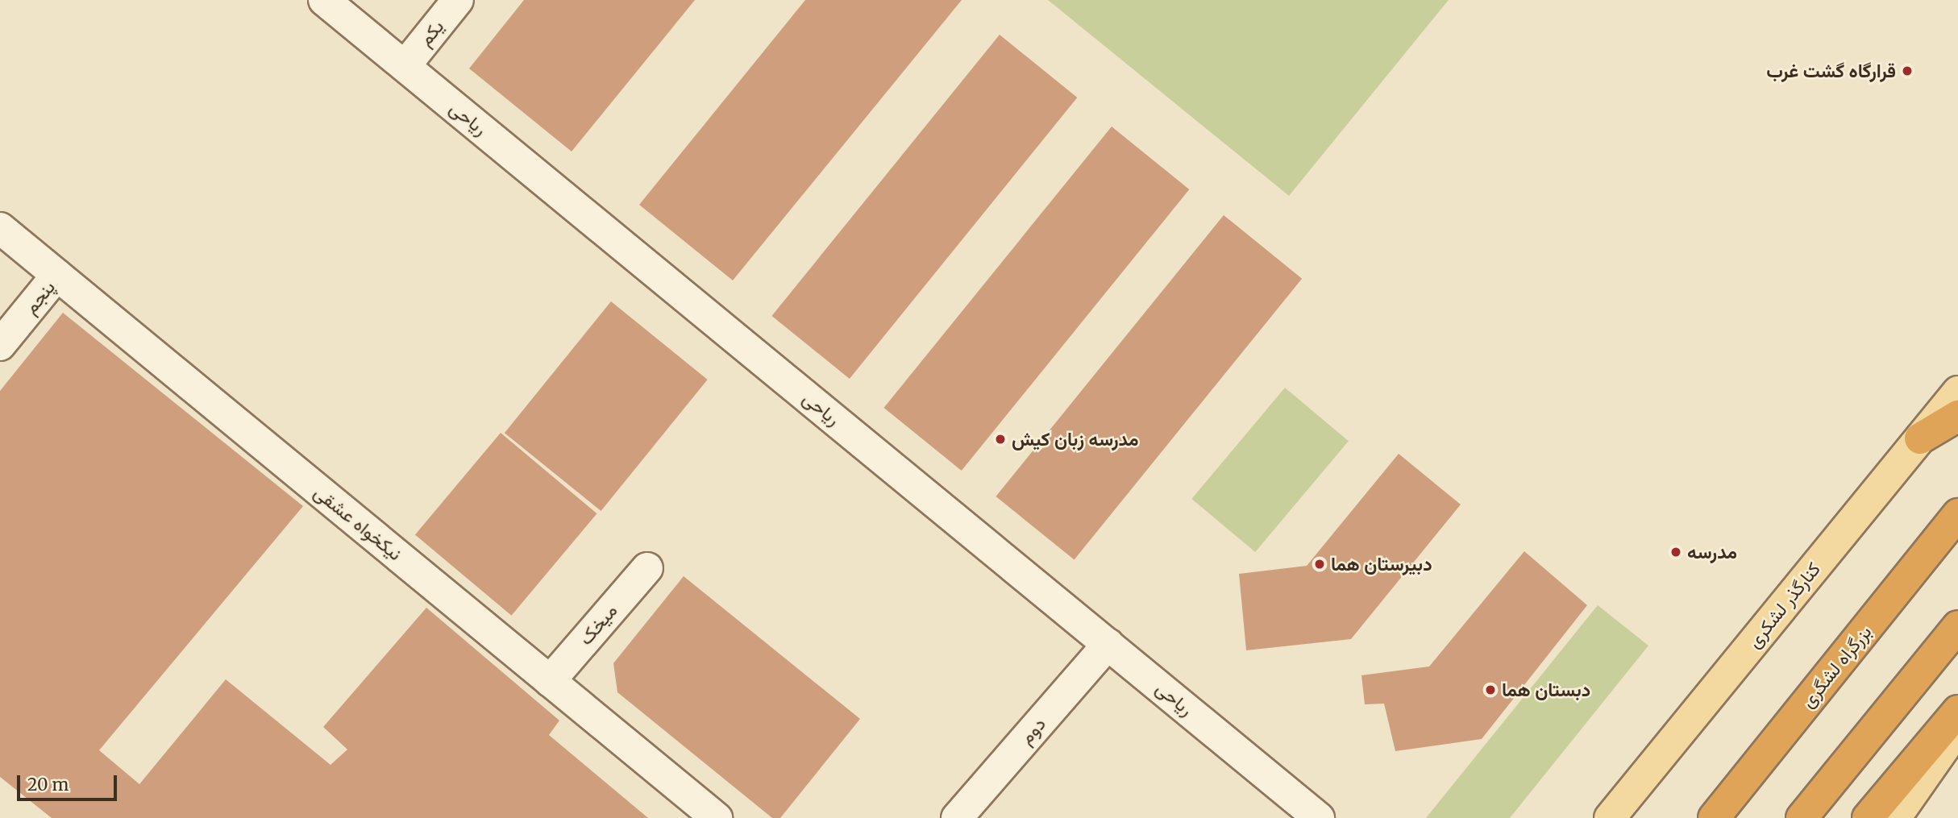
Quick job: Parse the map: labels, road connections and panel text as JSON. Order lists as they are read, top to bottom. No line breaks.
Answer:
{"streets":{"highway":["بزرگراه لشگری"],"main road":["کنارگذر لشکری"],"street":["یکم","ریاحی","پنجم","نیکخواه عشقی","میخک","دوم"]},"crossings":[["یکم","ریاحی"],["ریاحی","دوم"],["پنجم","نیکخواه عشقی"],["نیکخواه عشقی","میخک"]],"places":["قرارگاه گشت غرب","مدرسه زبان کیش","مدرسه","دبیرستان هما","دبستان هما"],"scale_bar":"20 m"}
